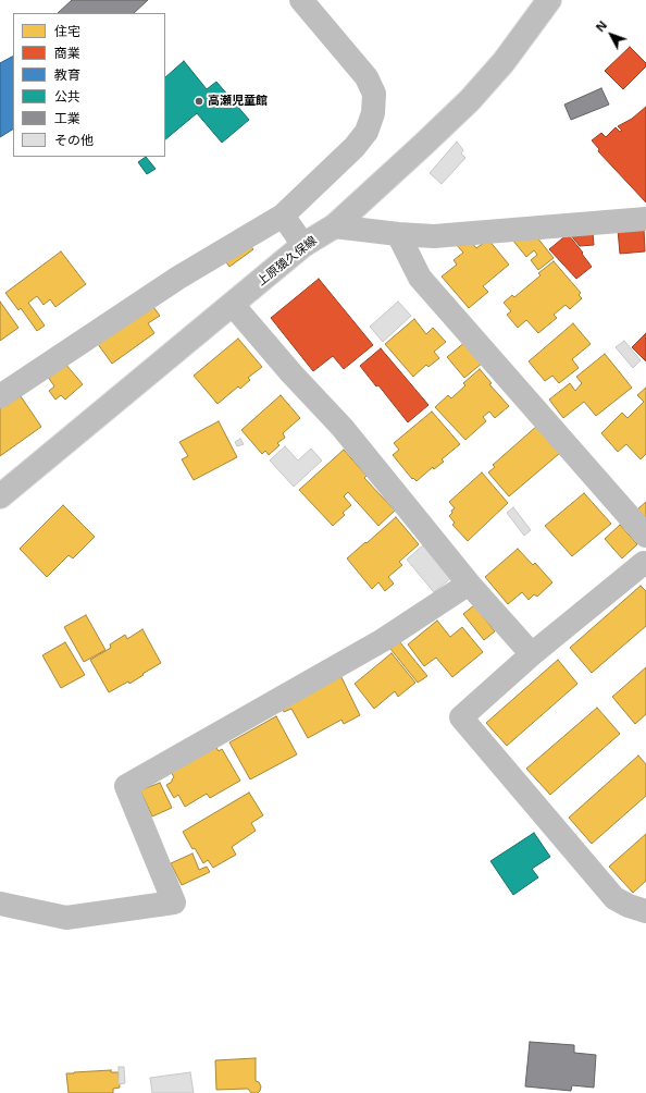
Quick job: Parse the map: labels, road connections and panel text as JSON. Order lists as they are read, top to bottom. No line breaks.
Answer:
{"streets":{"street":["上原猿久保線"]},"places":["高瀬児童館"],"legend":["住宅","商業","教育","公共","工業","その他"],"north":"top left"}
